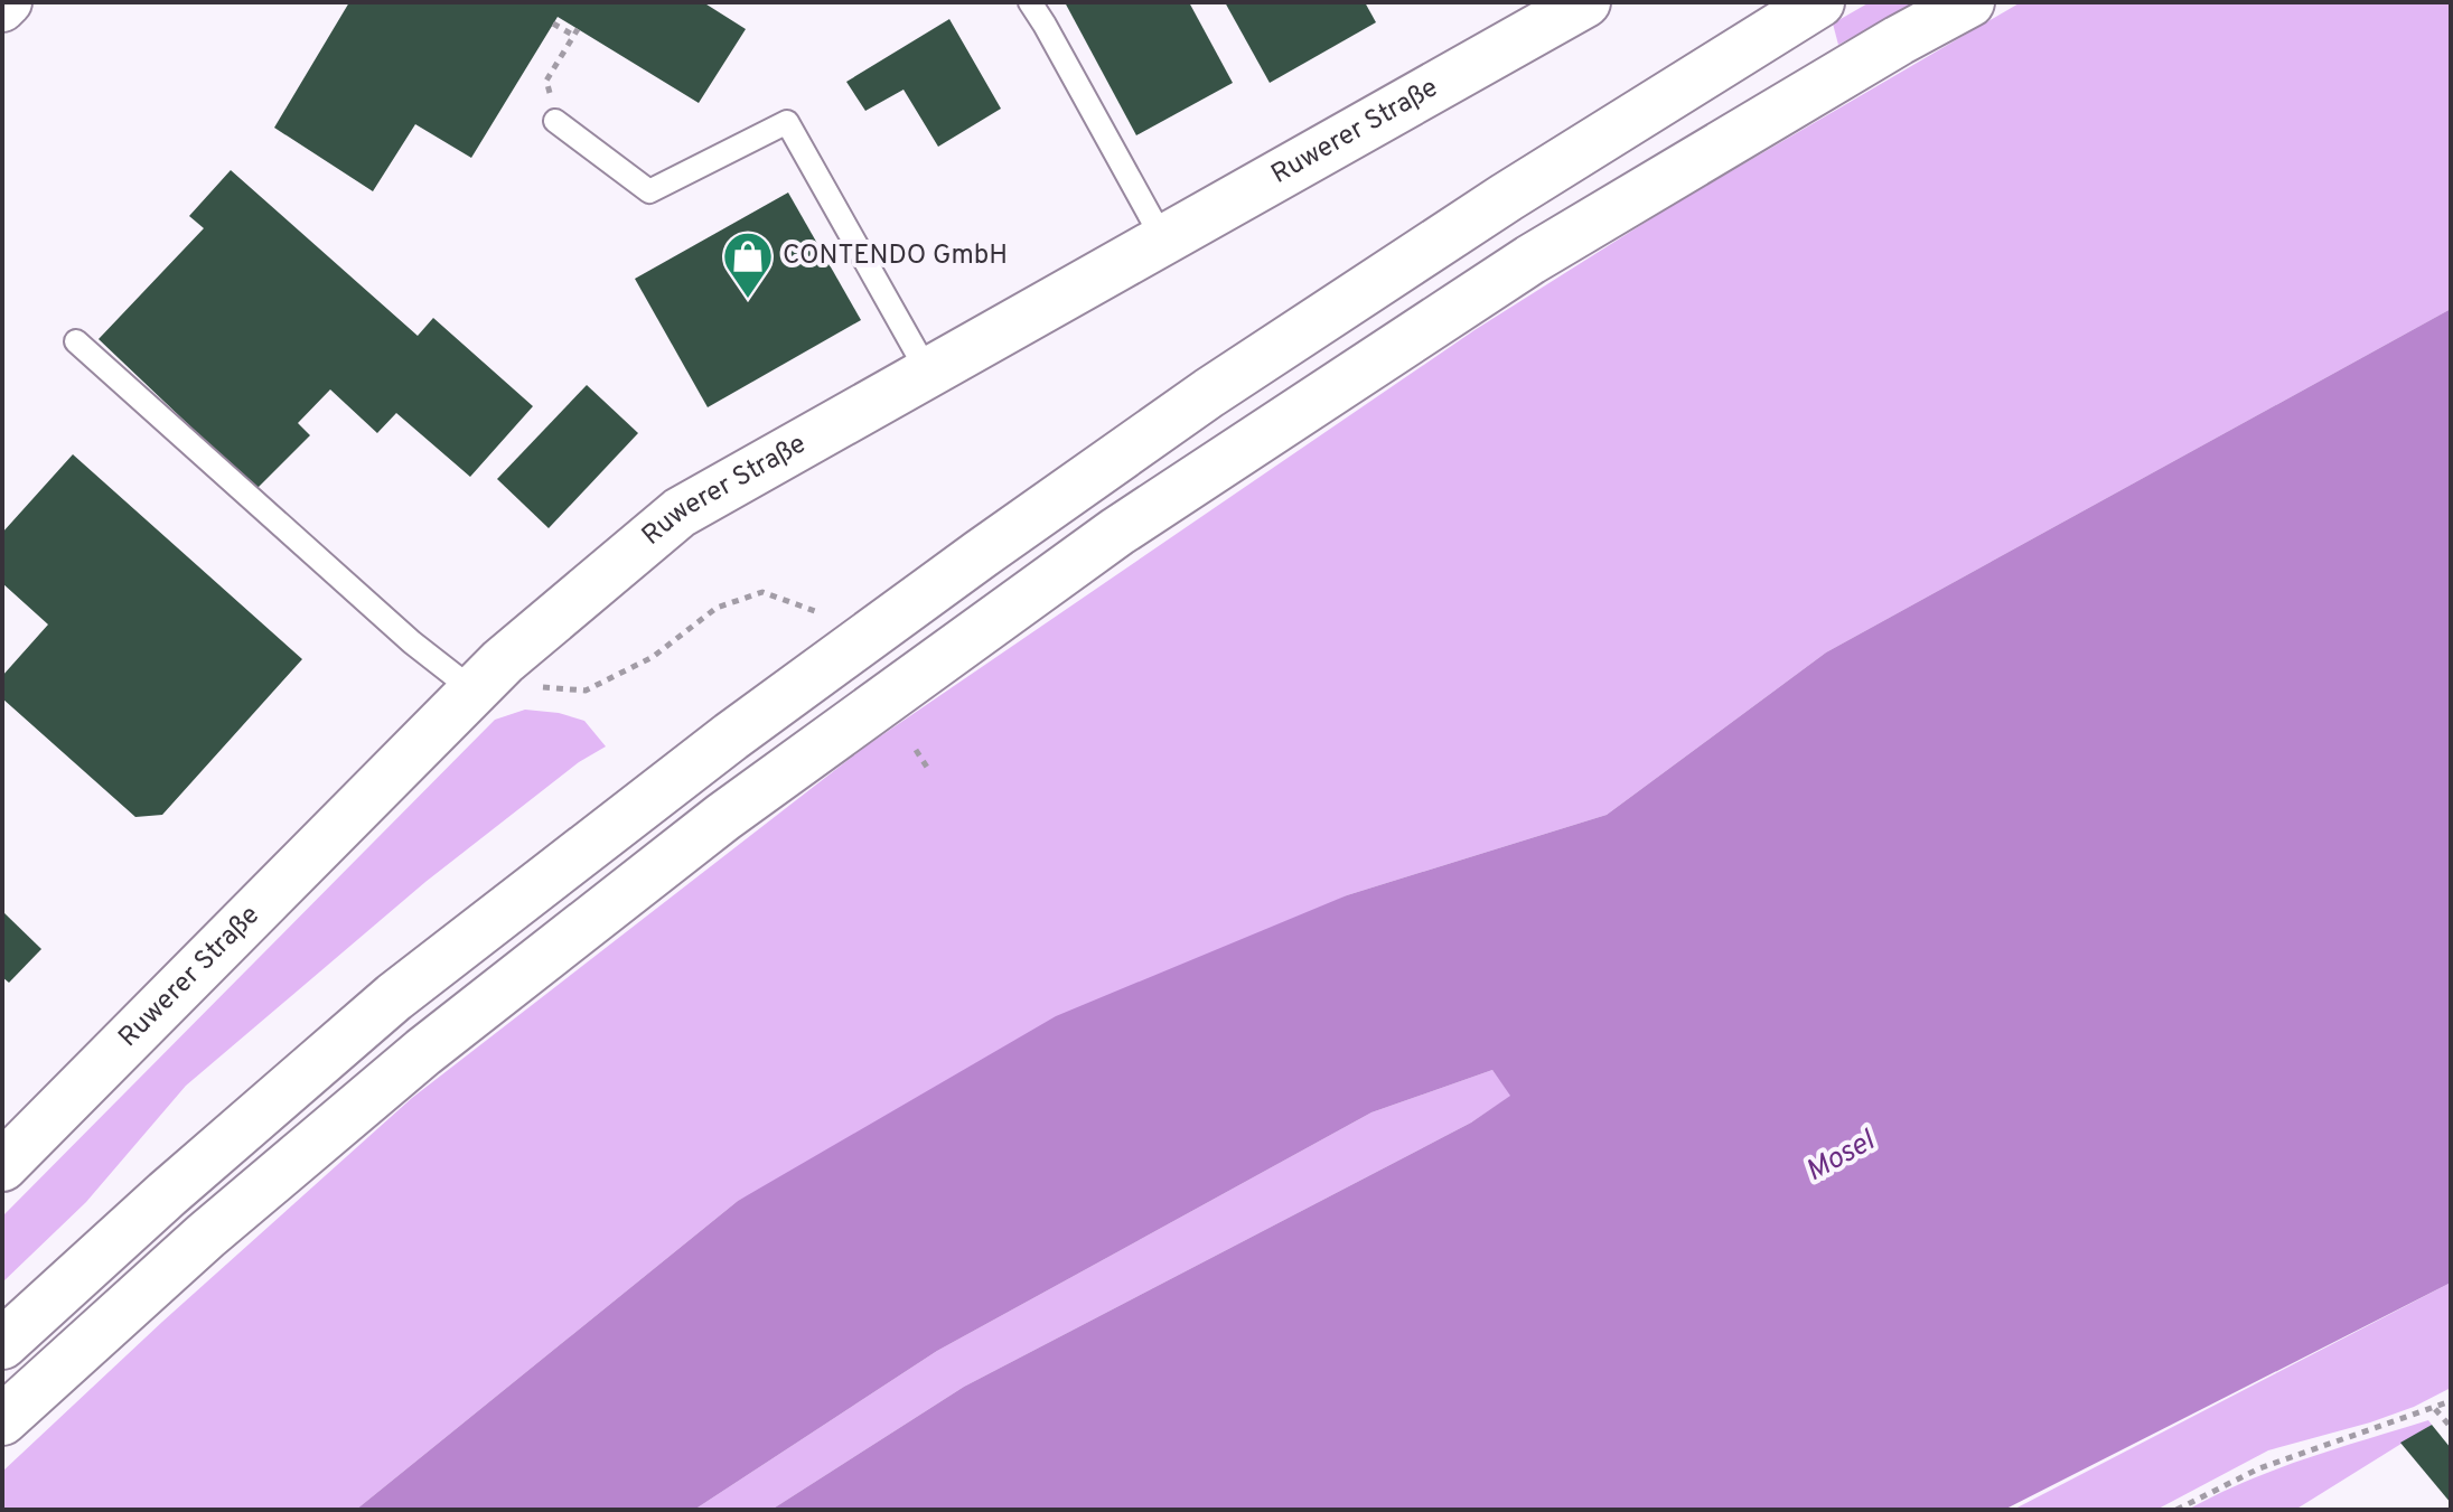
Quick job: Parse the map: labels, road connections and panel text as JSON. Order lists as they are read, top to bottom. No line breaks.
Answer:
{"streets":{"main road":["Ruwerer Straße"]},"water":["Mosel"],"places":{"shop":["CONTENDO GmbH"]}}
